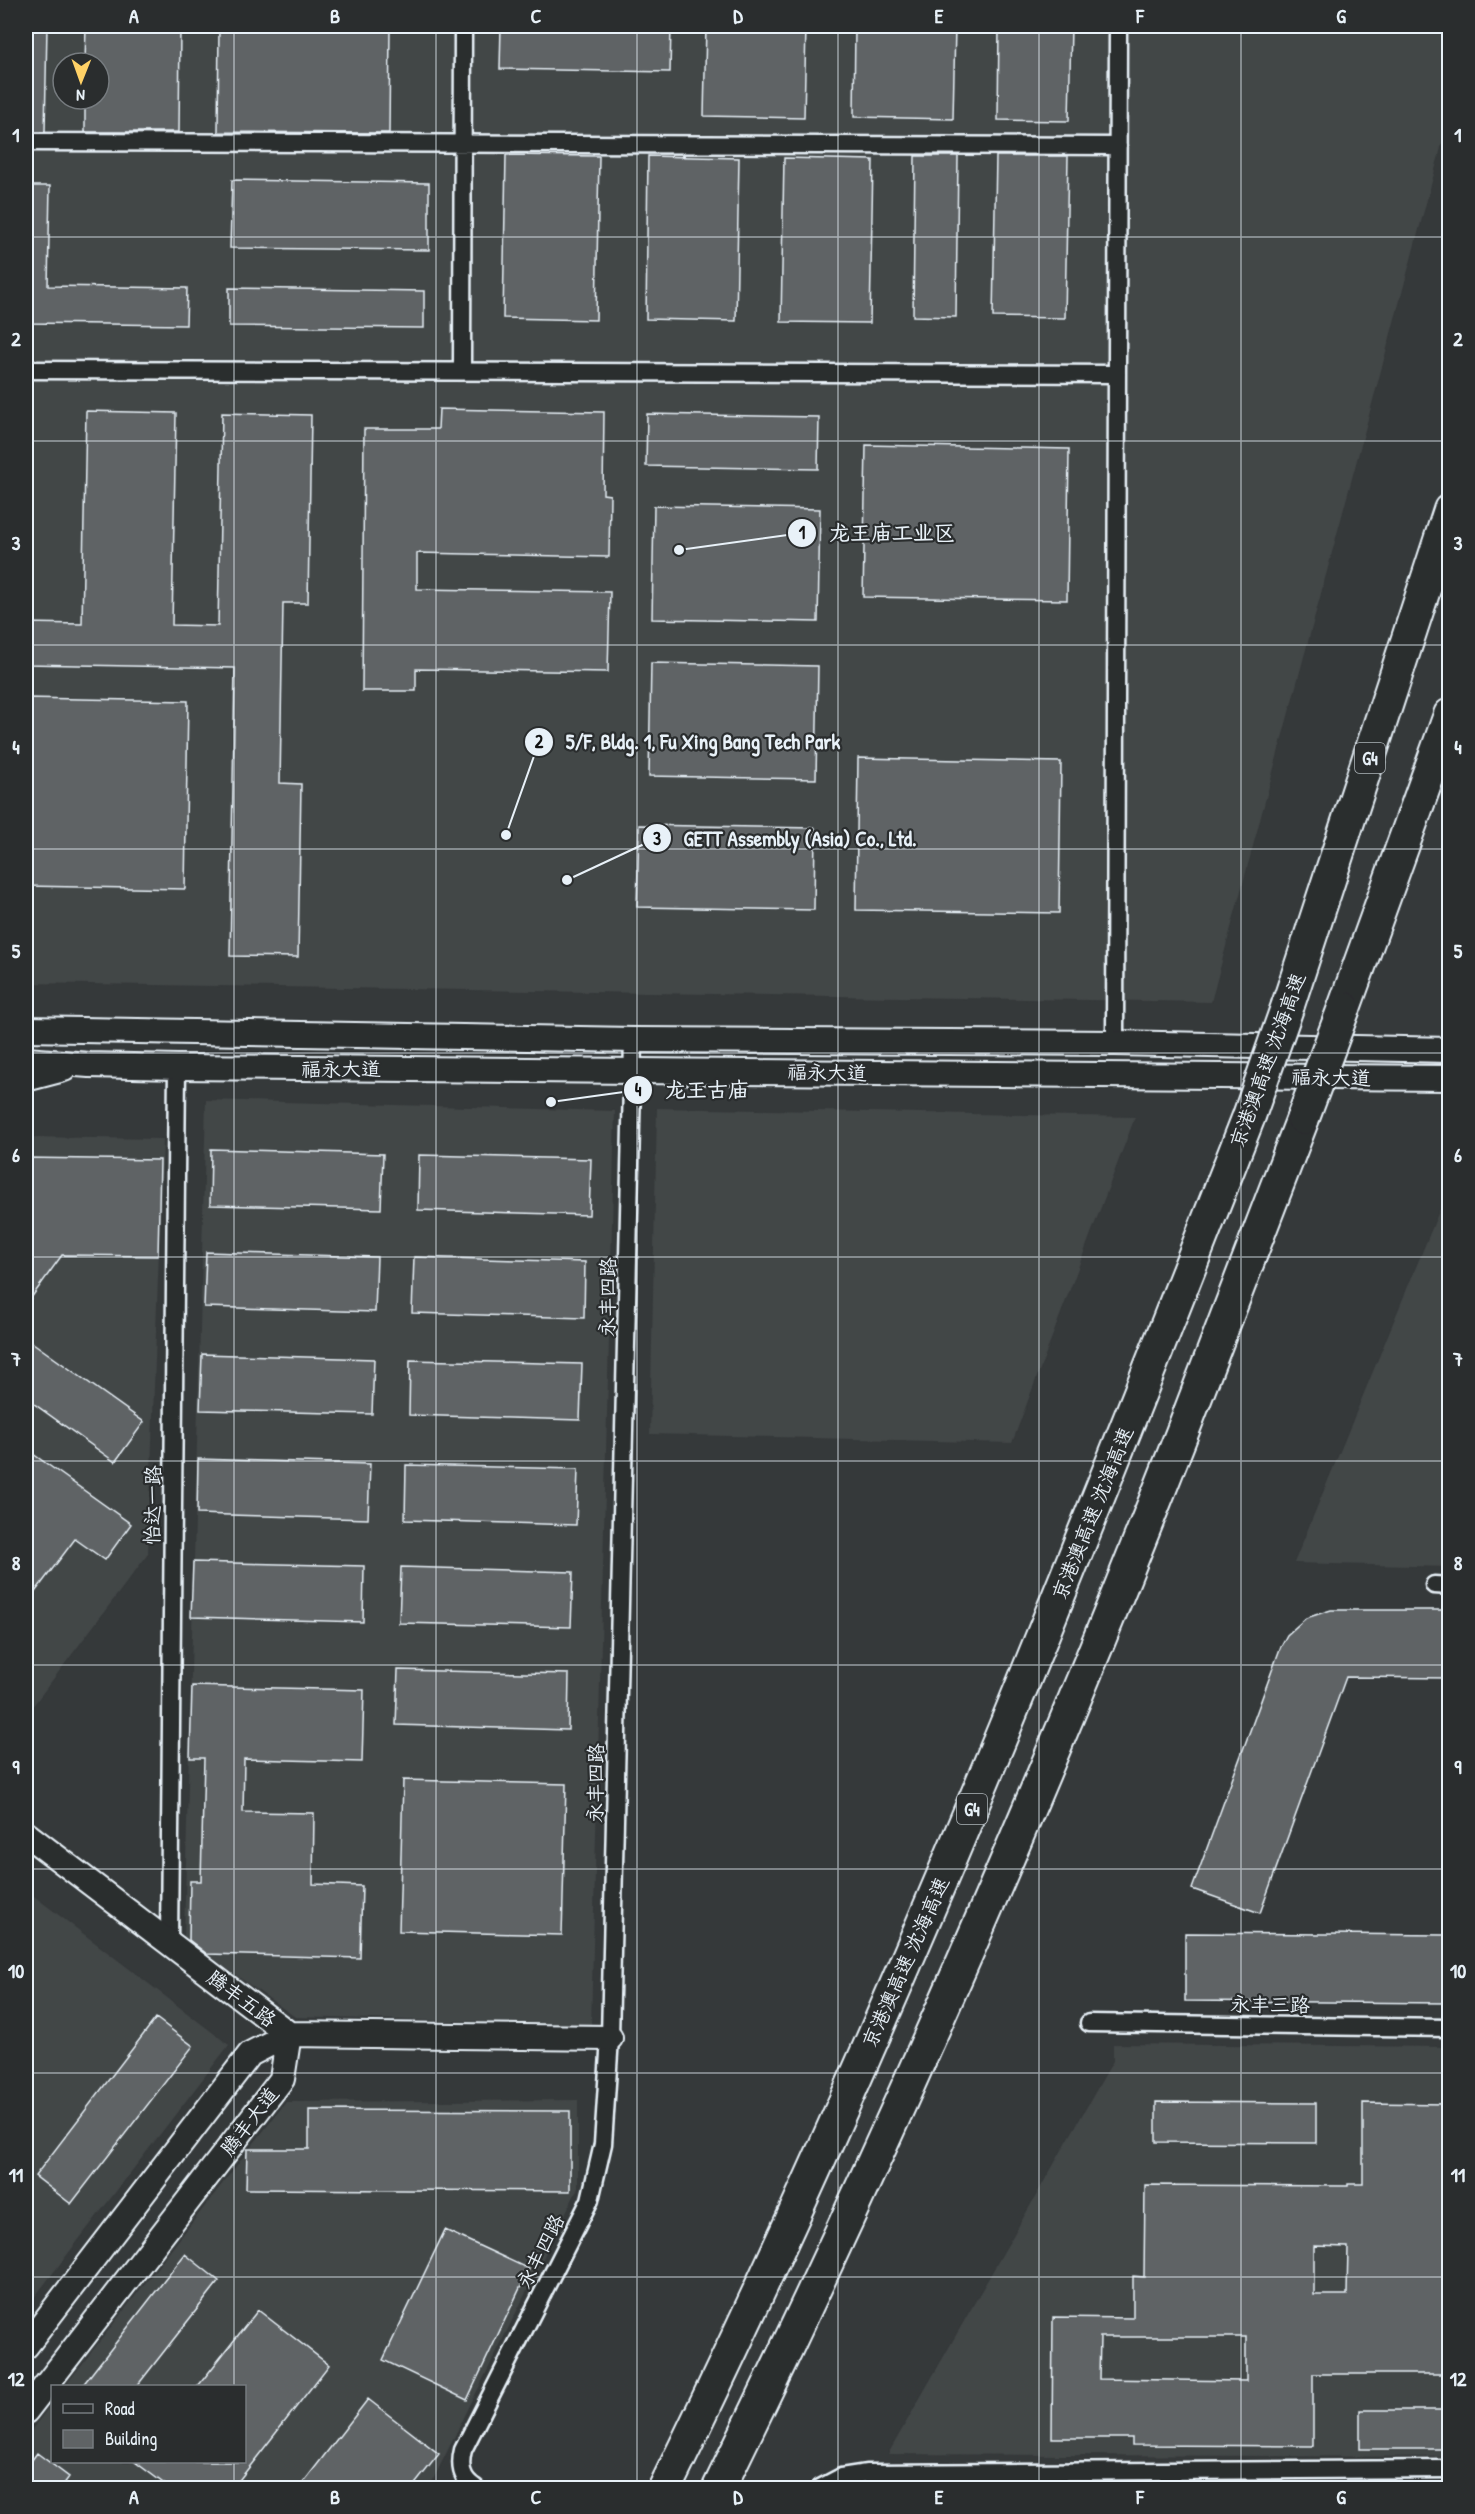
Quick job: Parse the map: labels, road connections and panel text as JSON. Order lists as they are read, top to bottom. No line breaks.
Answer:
{"streets":{"highway":["G4","京港澳高速 沈海高速"],"main road":["福永大道","腾丰五路","腾丰大道"],"street":["永丰四路","怡达一路","永丰三路"]},"crossings":[["福永大道","永丰四路"],["福永大道","怡达一路"],["永丰四路","腾丰五路"],["怡达一路","腾丰五路"],["腾丰五路","腾丰大道"]],"places":["龙王庙工业区","5/F, Bldg. 1, Fu Xing Bang Tech Park","GETT Assembly (Asia) Co., Ltd.","龙王古庙"],"legend":["Road","Building"],"north":"bottom","grid":{"columns":["A","B","C","D","E","F","G"],"rows":["1","2","3","4","5","6","7","8","9","10","11","12"]}}
